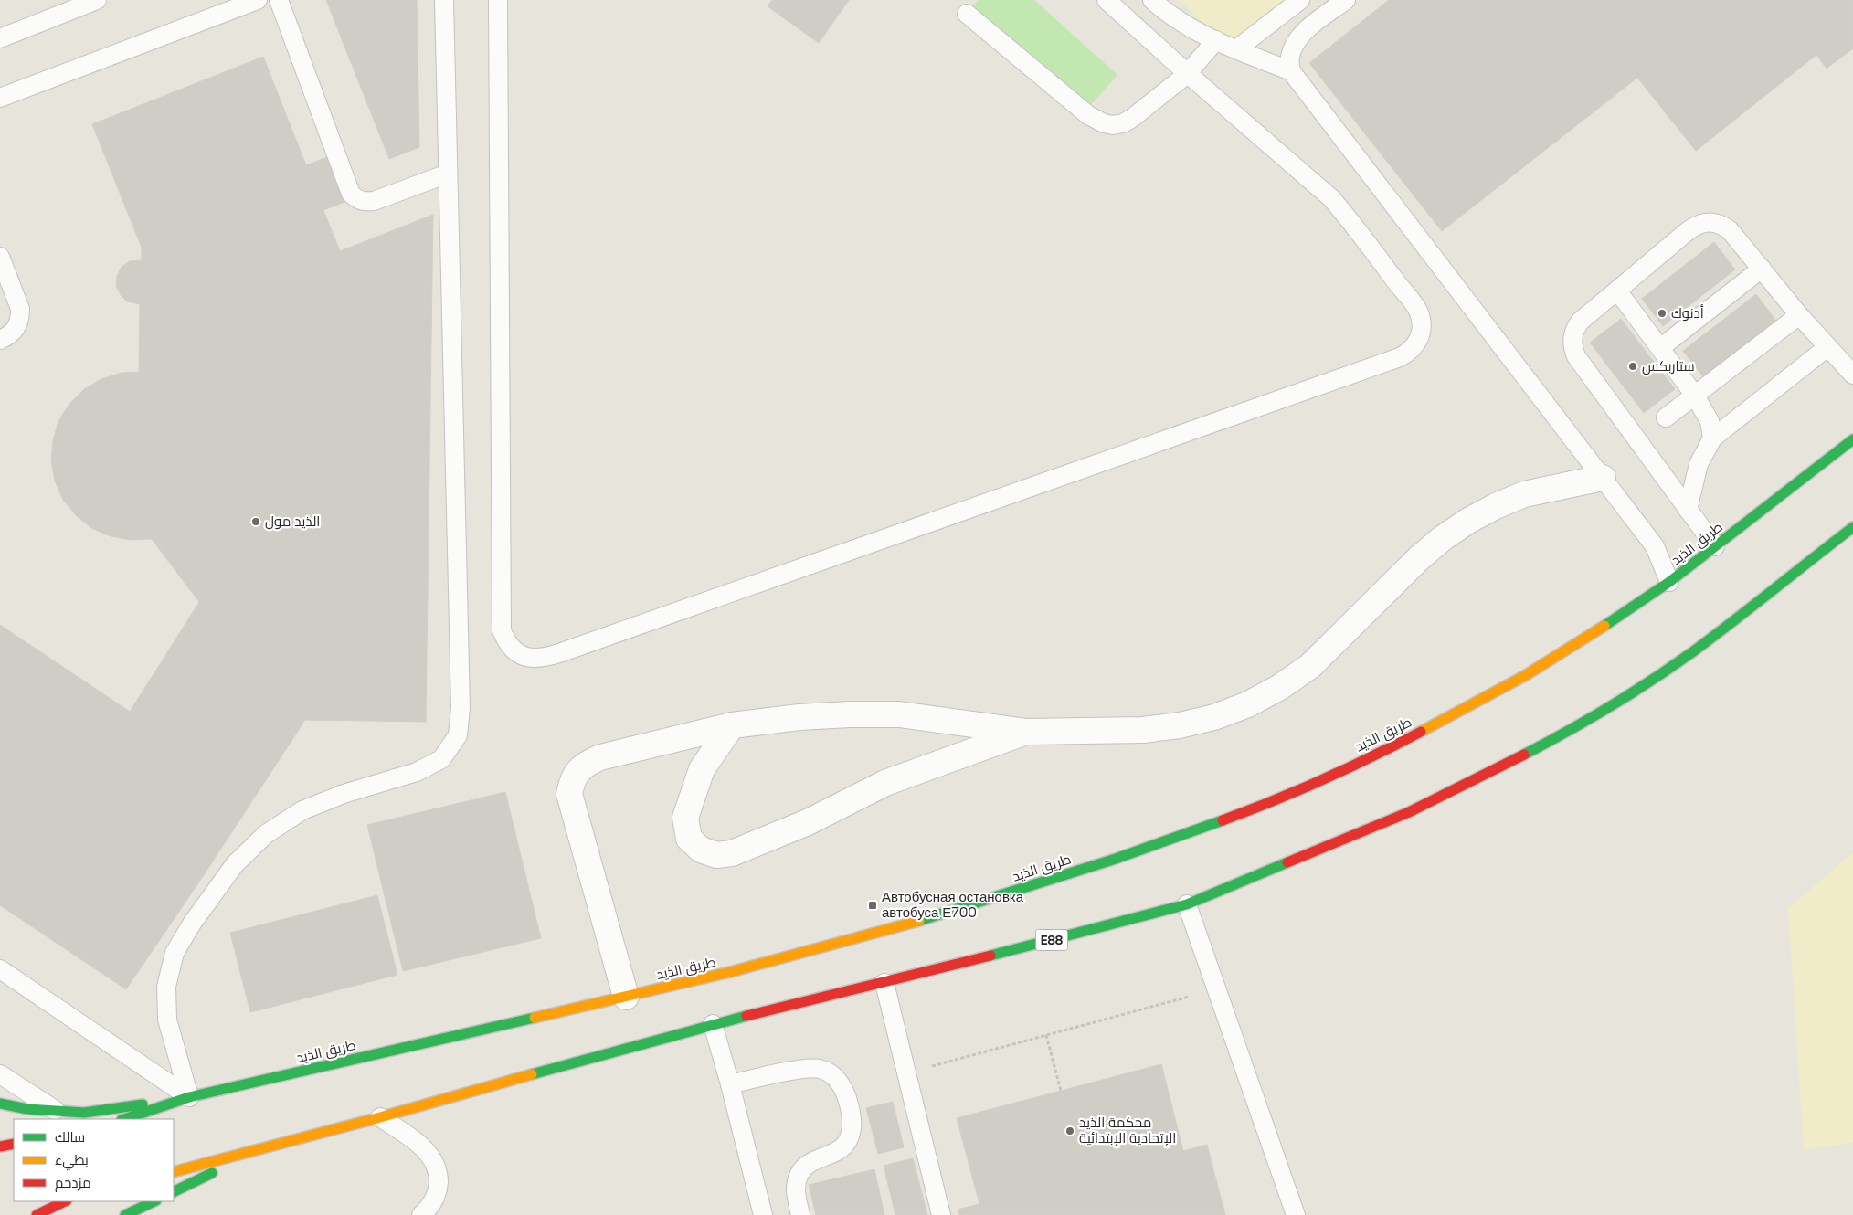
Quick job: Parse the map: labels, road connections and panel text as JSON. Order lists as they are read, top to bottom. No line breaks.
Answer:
{"streets":{"highway":["طريق الذيد","E88"]},"places":{"other":["أدنوك","ستاربكس","الذيد مول","محكمة الذيد الإتحادية الإبتدائية"],"transit":["Автобусная остановка автобуса Е700"]},"legend":["سالك","بطيء","مزدحم"]}
